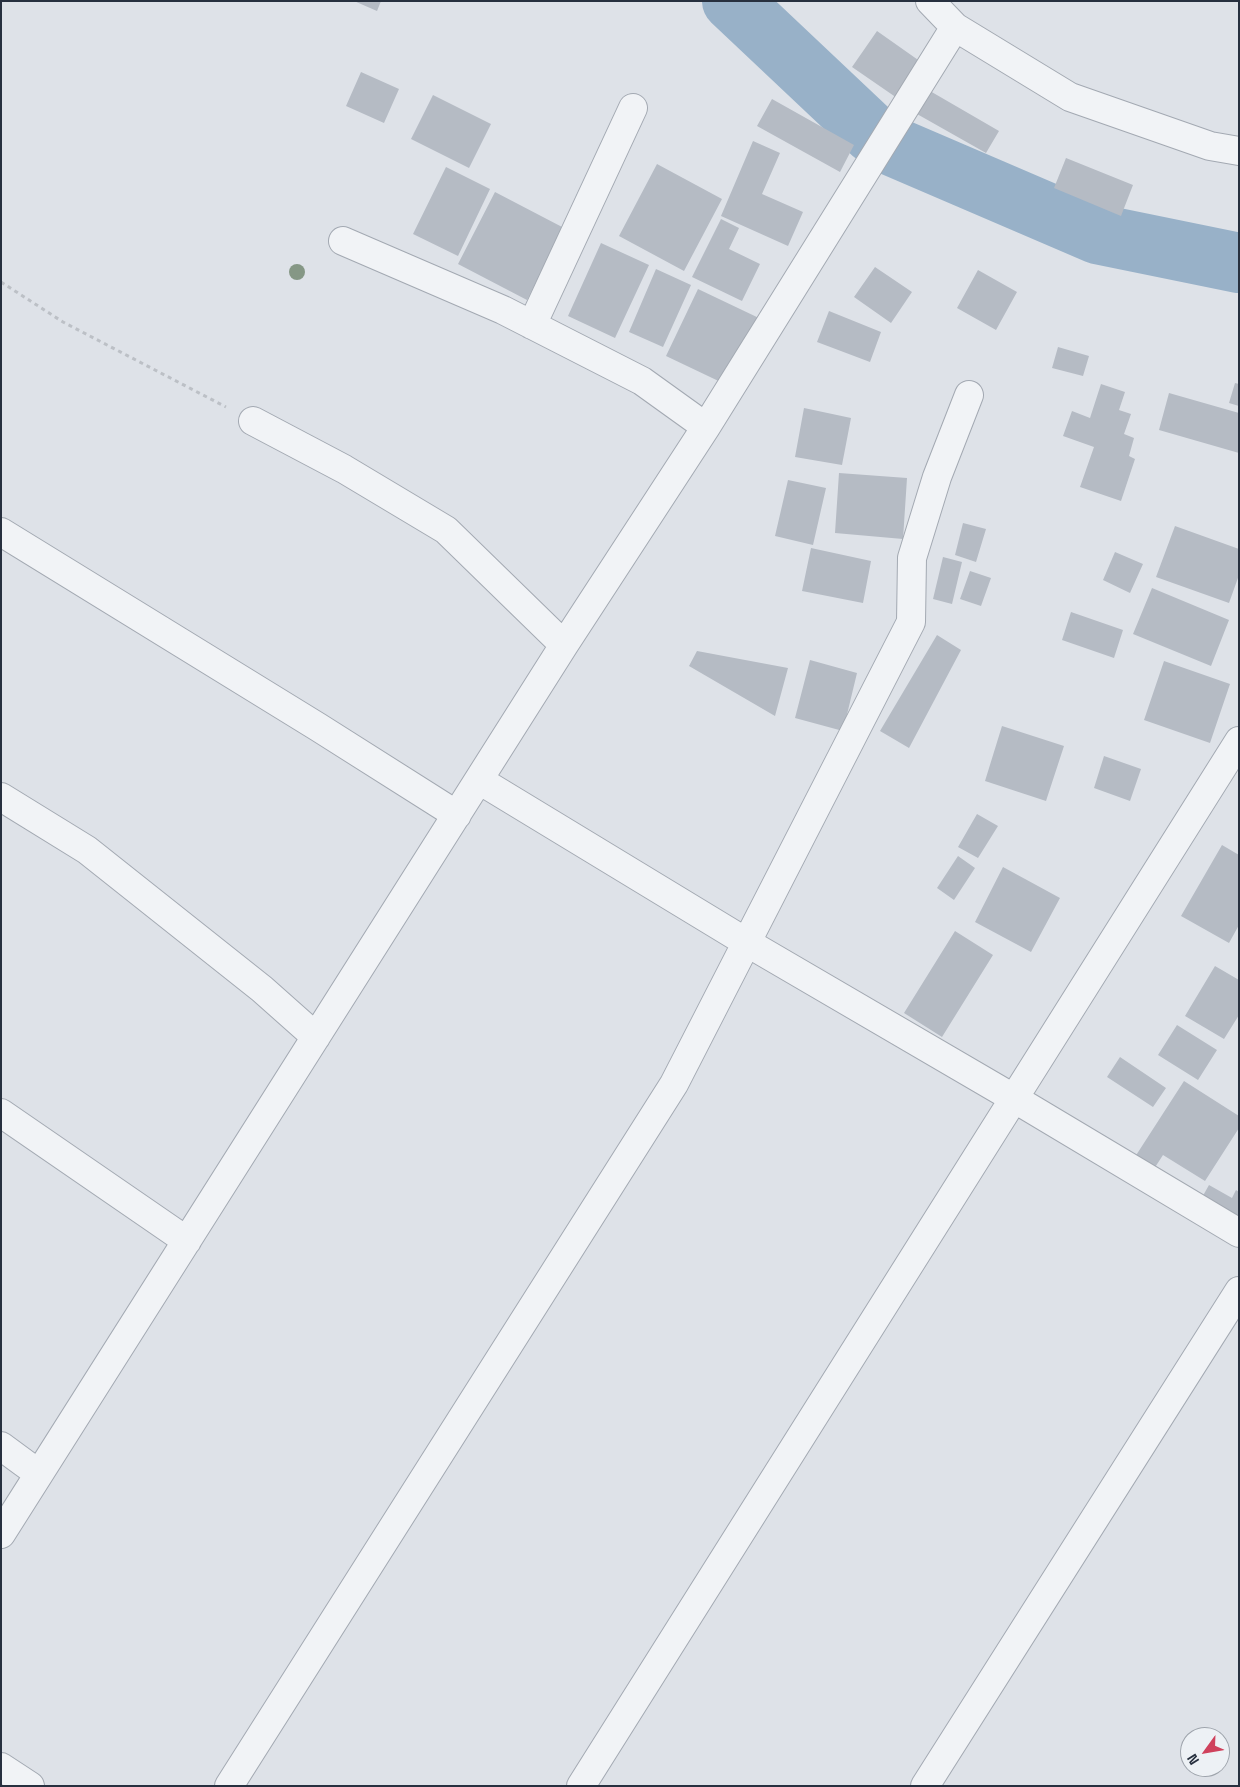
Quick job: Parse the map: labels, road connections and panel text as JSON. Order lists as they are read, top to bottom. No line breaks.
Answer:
{"north":"bottom left"}
